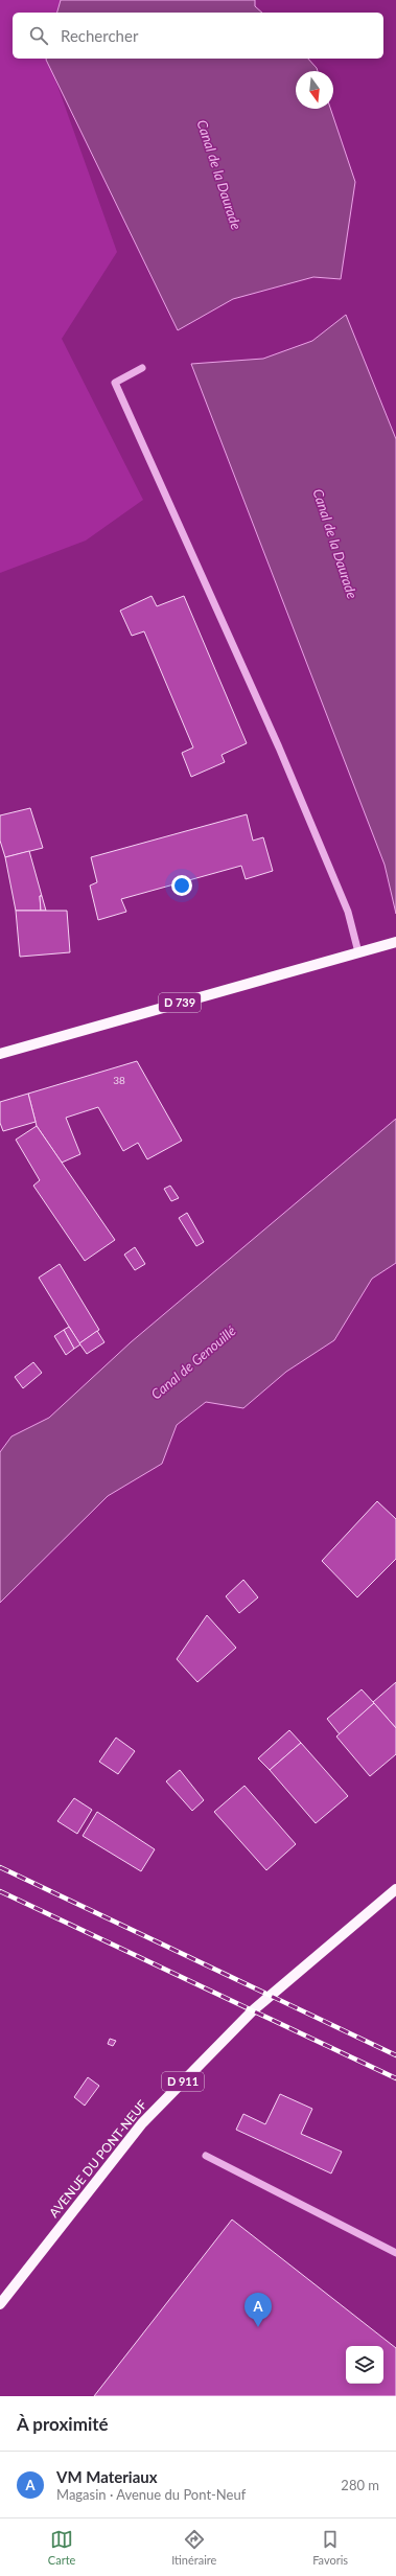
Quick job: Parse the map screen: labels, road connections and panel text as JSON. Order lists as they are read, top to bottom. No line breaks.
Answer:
{"streets":{"main road":["D 739","D 911","AVENUE DU PONT-NEUF"]},"water":["Canal de la Daurade","Canal de Genouillé"],"house_numbers":["38"],"north":"bottom","page":{"search":"Rechercher","pins":"A","heading":"À proximité","list":[{"mark":"A","name":"VM Materiaux","note":"Magasin · Avenue du Pont-Neuf","value":"280 m"}],"nav":["Carte","Itinéraire","Favoris"]}}
